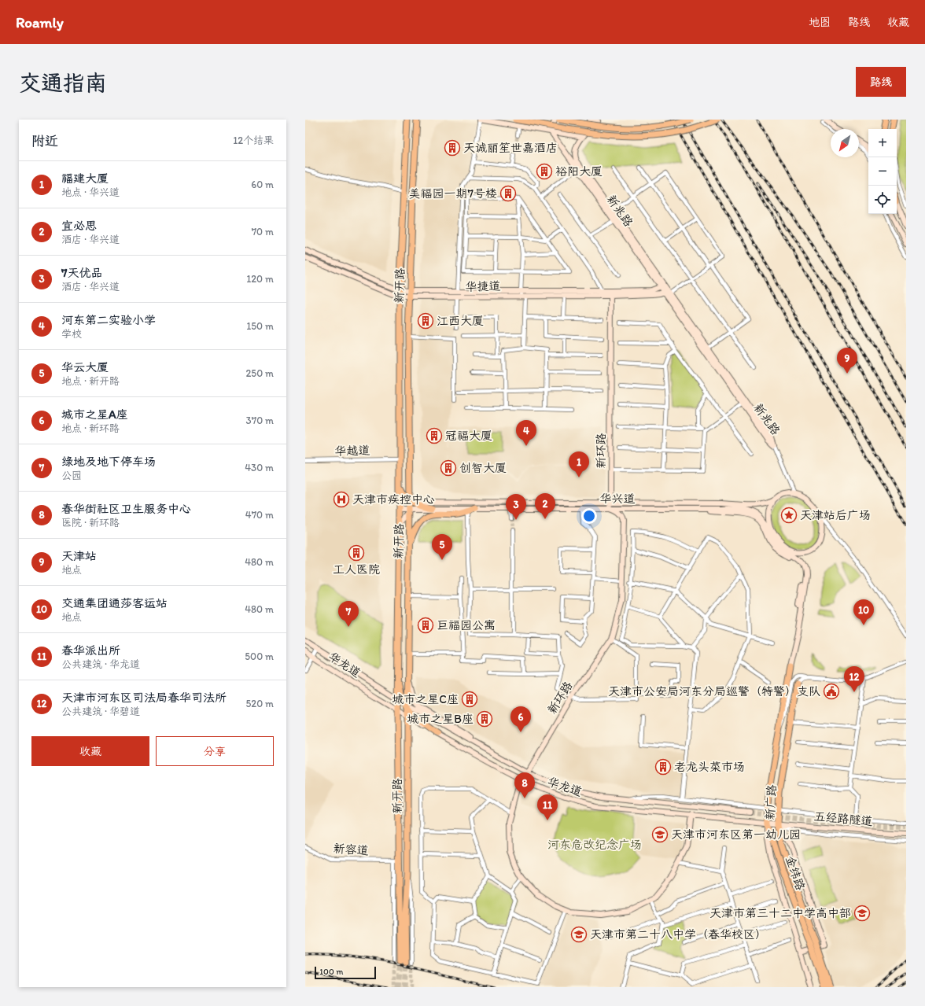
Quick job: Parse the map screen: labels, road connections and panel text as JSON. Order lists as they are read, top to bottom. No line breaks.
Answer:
{"streets":{"main road":["新开路","新广路","金纬路"],"street":["新兆路","华捷道","华越道","新环路","华兴道","华龙道","五经路隧道","新容道"]},"crossings":[["新兆路","华捷道"],["新开路","华捷道"],["新开路","华越道"],["新开路","华兴道"],["新开路","华龙道"],["新开路","新容道"],["华捷道","新环路"],["新环路","华兴道"],["新环路","华龙道"],["华兴道","新广路"],["华龙道","新广路"],["华龙道","五经路隧道"],["华龙道","金纬路"],["新广路","五经路隧道"],["新广路","金纬路"],["五经路隧道","金纬路"]],"parks":["河东危改纪念广场"],"places":{"building":["天诚丽笙世嘉酒店","裕阳大厦","美福园一期7号楼","江西大厦","冠福大厦","创智大厦","工人医院","巨福园公寓","城市之星C座","城市之星B座","老龙头菜市场"],"hospital":["天津市疾控中心"],"place":["天津站后广场"],"public building":["天津市公安局河东分局巡警（特警）支队"],"school or university":["天津市河东区第一幼儿园","天津市第三十二中学高中部","天津市第二十八中学（春华校区）"]},"scale_bar":"100 m","north":"bottom left","page":{"header":"Roamly","nav":["地图","路线","收藏"],"buttons":["路线",["收藏","分享"]],"title":"交通指南","heading":["附近","12个结果"],"map_buttons":["+","−"],"list":[{"mark":"1","name":"福建大厦","note":"地点 · 华兴道","value":"60 m"},{"mark":"2","name":"宜必思","note":"酒店 · 华兴道","value":"70 m"},{"mark":"3","name":"7天优品","note":"酒店 · 华兴道","value":"120 m"},{"mark":"4","name":"河东第二实验小学","note":"学校","value":"150 m"},{"mark":"5","name":"华云大厦","note":"地点 · 新开路","value":"250 m"},{"mark":"6","name":"城市之星A座","note":"地点 · 新环路","value":"370 m"},{"mark":"7","name":"绿地及地下停车场","note":"公园","value":"430 m"},{"mark":"8","name":"春华街社区卫生服务中心","note":"医院 · 新环路","value":"470 m"},{"mark":"9","name":"天津站","note":"地点","value":"480 m"},{"mark":"10","name":"交通集团通莎客运站","note":"地点","value":"480 m"},{"mark":"11","name":"春华派出所","note":"公共建筑 · 华龙道","value":"500 m"},{"mark":"12","name":"天津市河东区司法局春华司法所","note":"公共建筑 · 华碧道","value":"520 m"}],"pins":["9","4","1","2","3","5","10","7","12","6","8","11"],"scale":"100 m"}}
